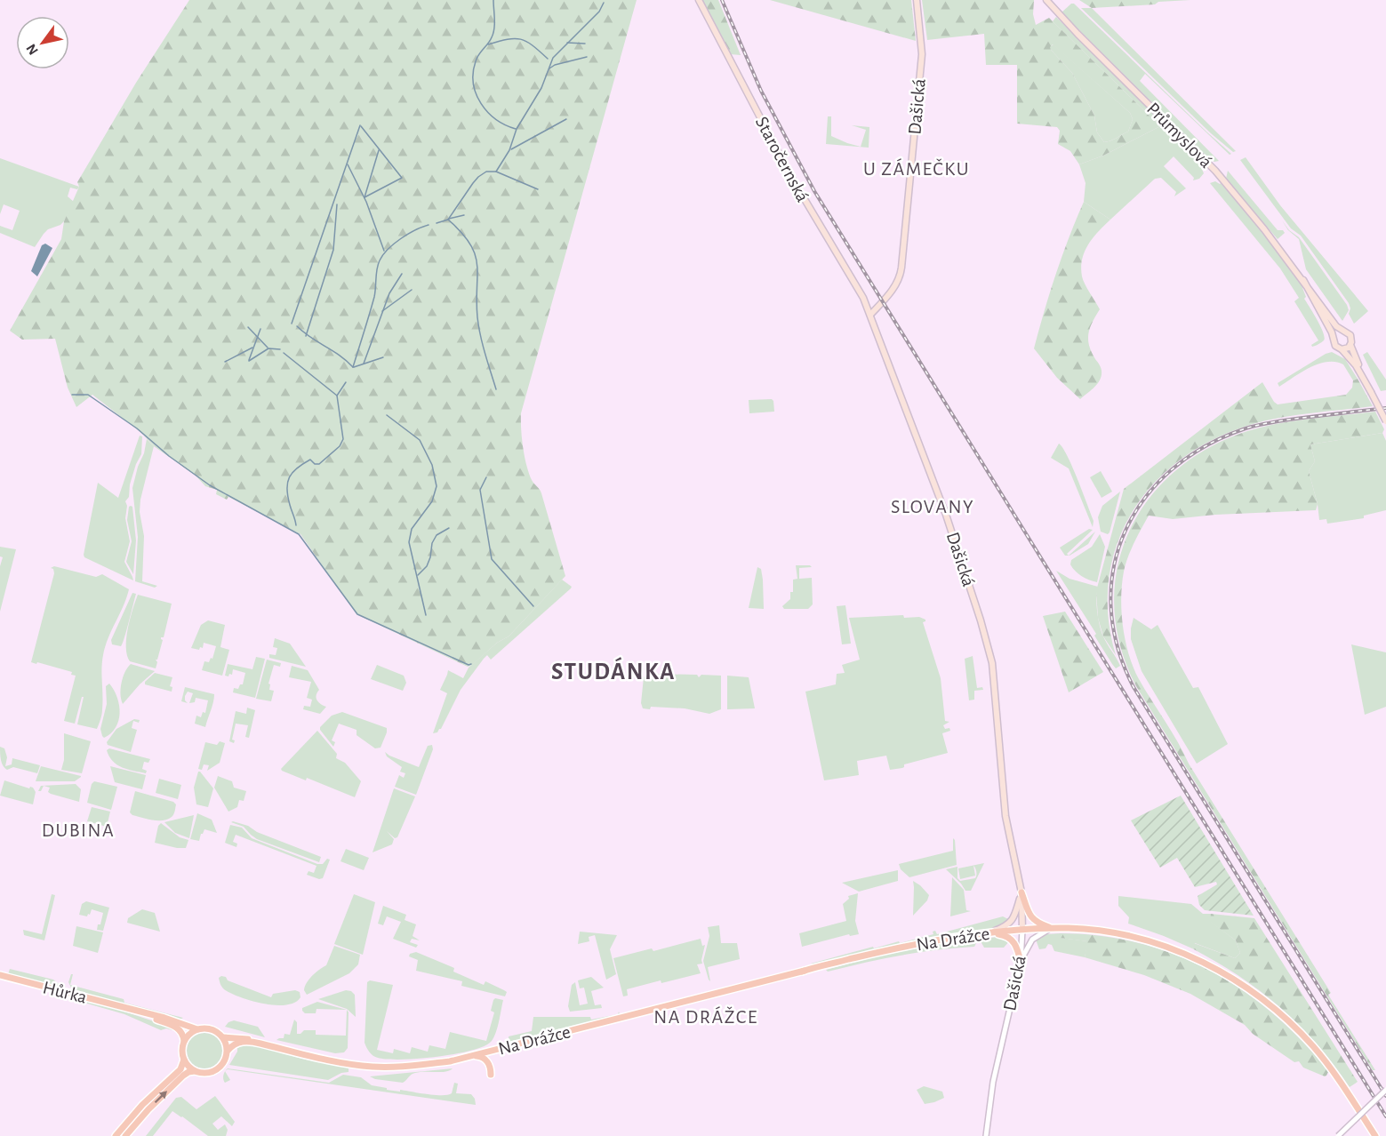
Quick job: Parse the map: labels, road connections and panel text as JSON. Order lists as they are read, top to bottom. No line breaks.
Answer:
{"streets":{"main road":["Dašická","Průmyslová","Staročernská","Na Drážce","Hůrka"]},"crossings":[["Dašická","Staročernská"],["Dašická","Na Drážce"],["Na Drážce","Hůrka"]],"districts":["U ZÁMEČKU","SLOVANY","STUDÁNKA","DUBINA","NA DRÁŽCE"],"north":"bottom left"}
